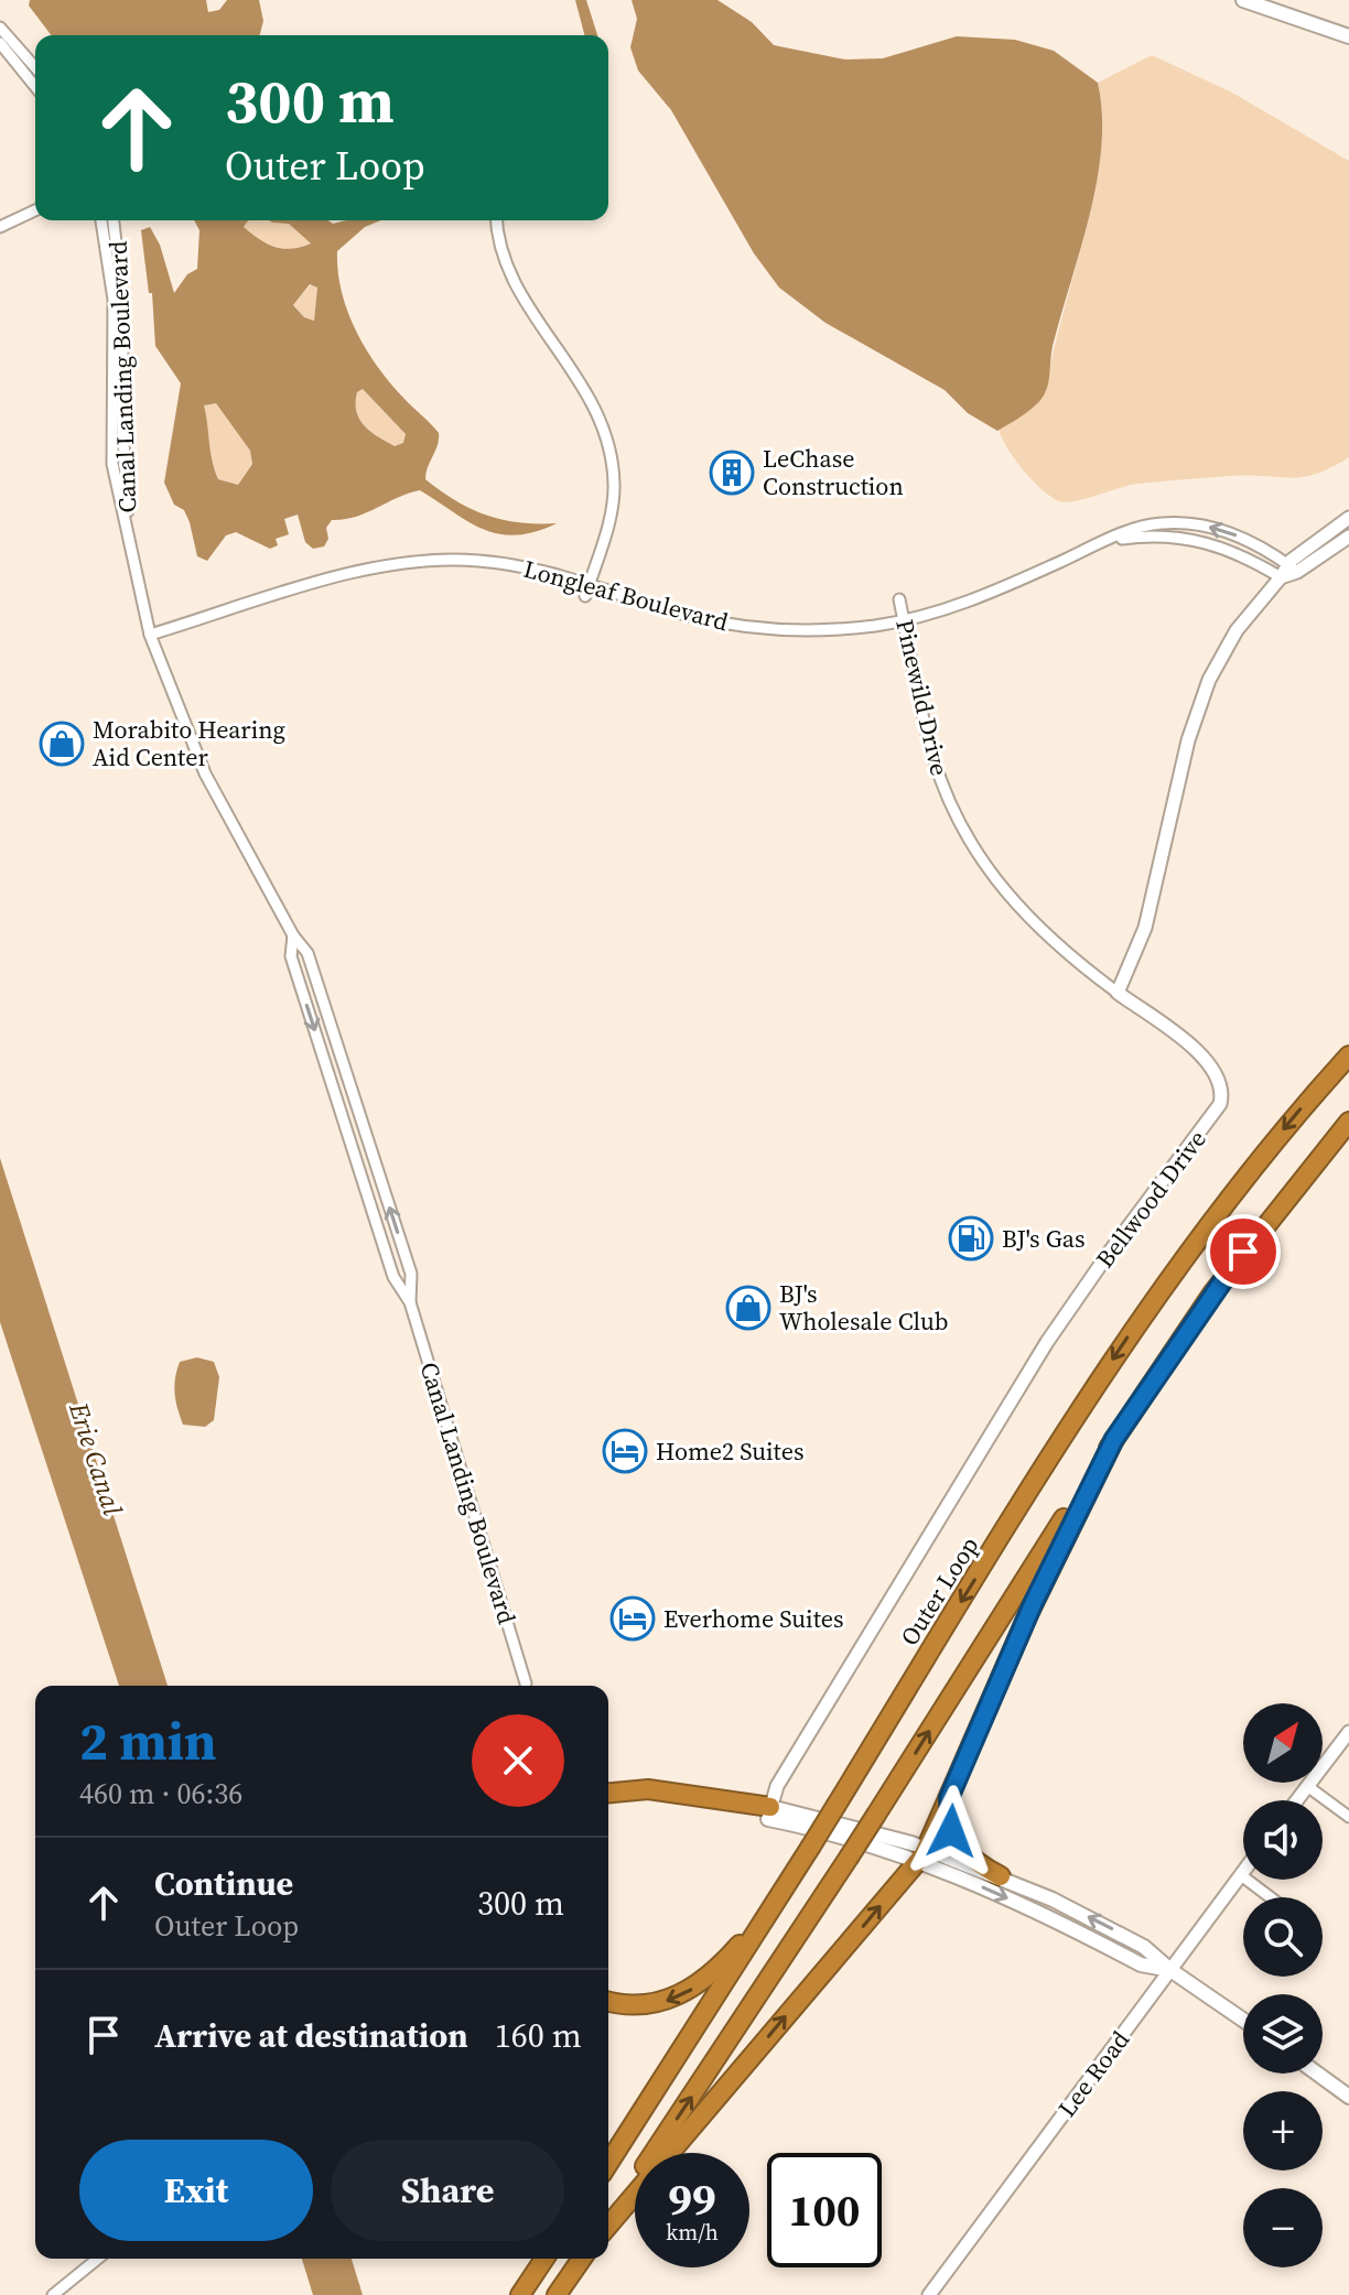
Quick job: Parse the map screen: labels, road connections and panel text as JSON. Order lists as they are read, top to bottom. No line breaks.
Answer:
{"streets":{"highway":["Outer Loop"],"street":["Canal Landing Boulevard","Longleaf Boulevard","Pinewild Drive","Bellwood Drive","Lee Road"]},"crossings":[["Canal Landing Boulevard","Longleaf Boulevard"],["Longleaf Boulevard","Pinewild Drive"],["Pinewild Drive","Bellwood Drive"]],"water":["Erie Canal"],"places":{"building":["LeChase Construction"],"shop":["Morabito Hearing Aid Center","BJ's Wholesale Club"],"fuel station":["BJ's Gas"],"hotel":["Home2 Suites","Everhome Suites"]},"north":"top right","page":{"turn":["300 m","Outer Loop"],"heading":["2 min","460 m · 06:36"],"map_buttons":["+","−"],"list":[{"name":"Continue","note":"Outer Loop","value":"300 m"},{"name":"Arrive at destination","value":"160 m"}],"buttons":["Exit","Share"],"speed":"99 km/h","limit":"100"}}
